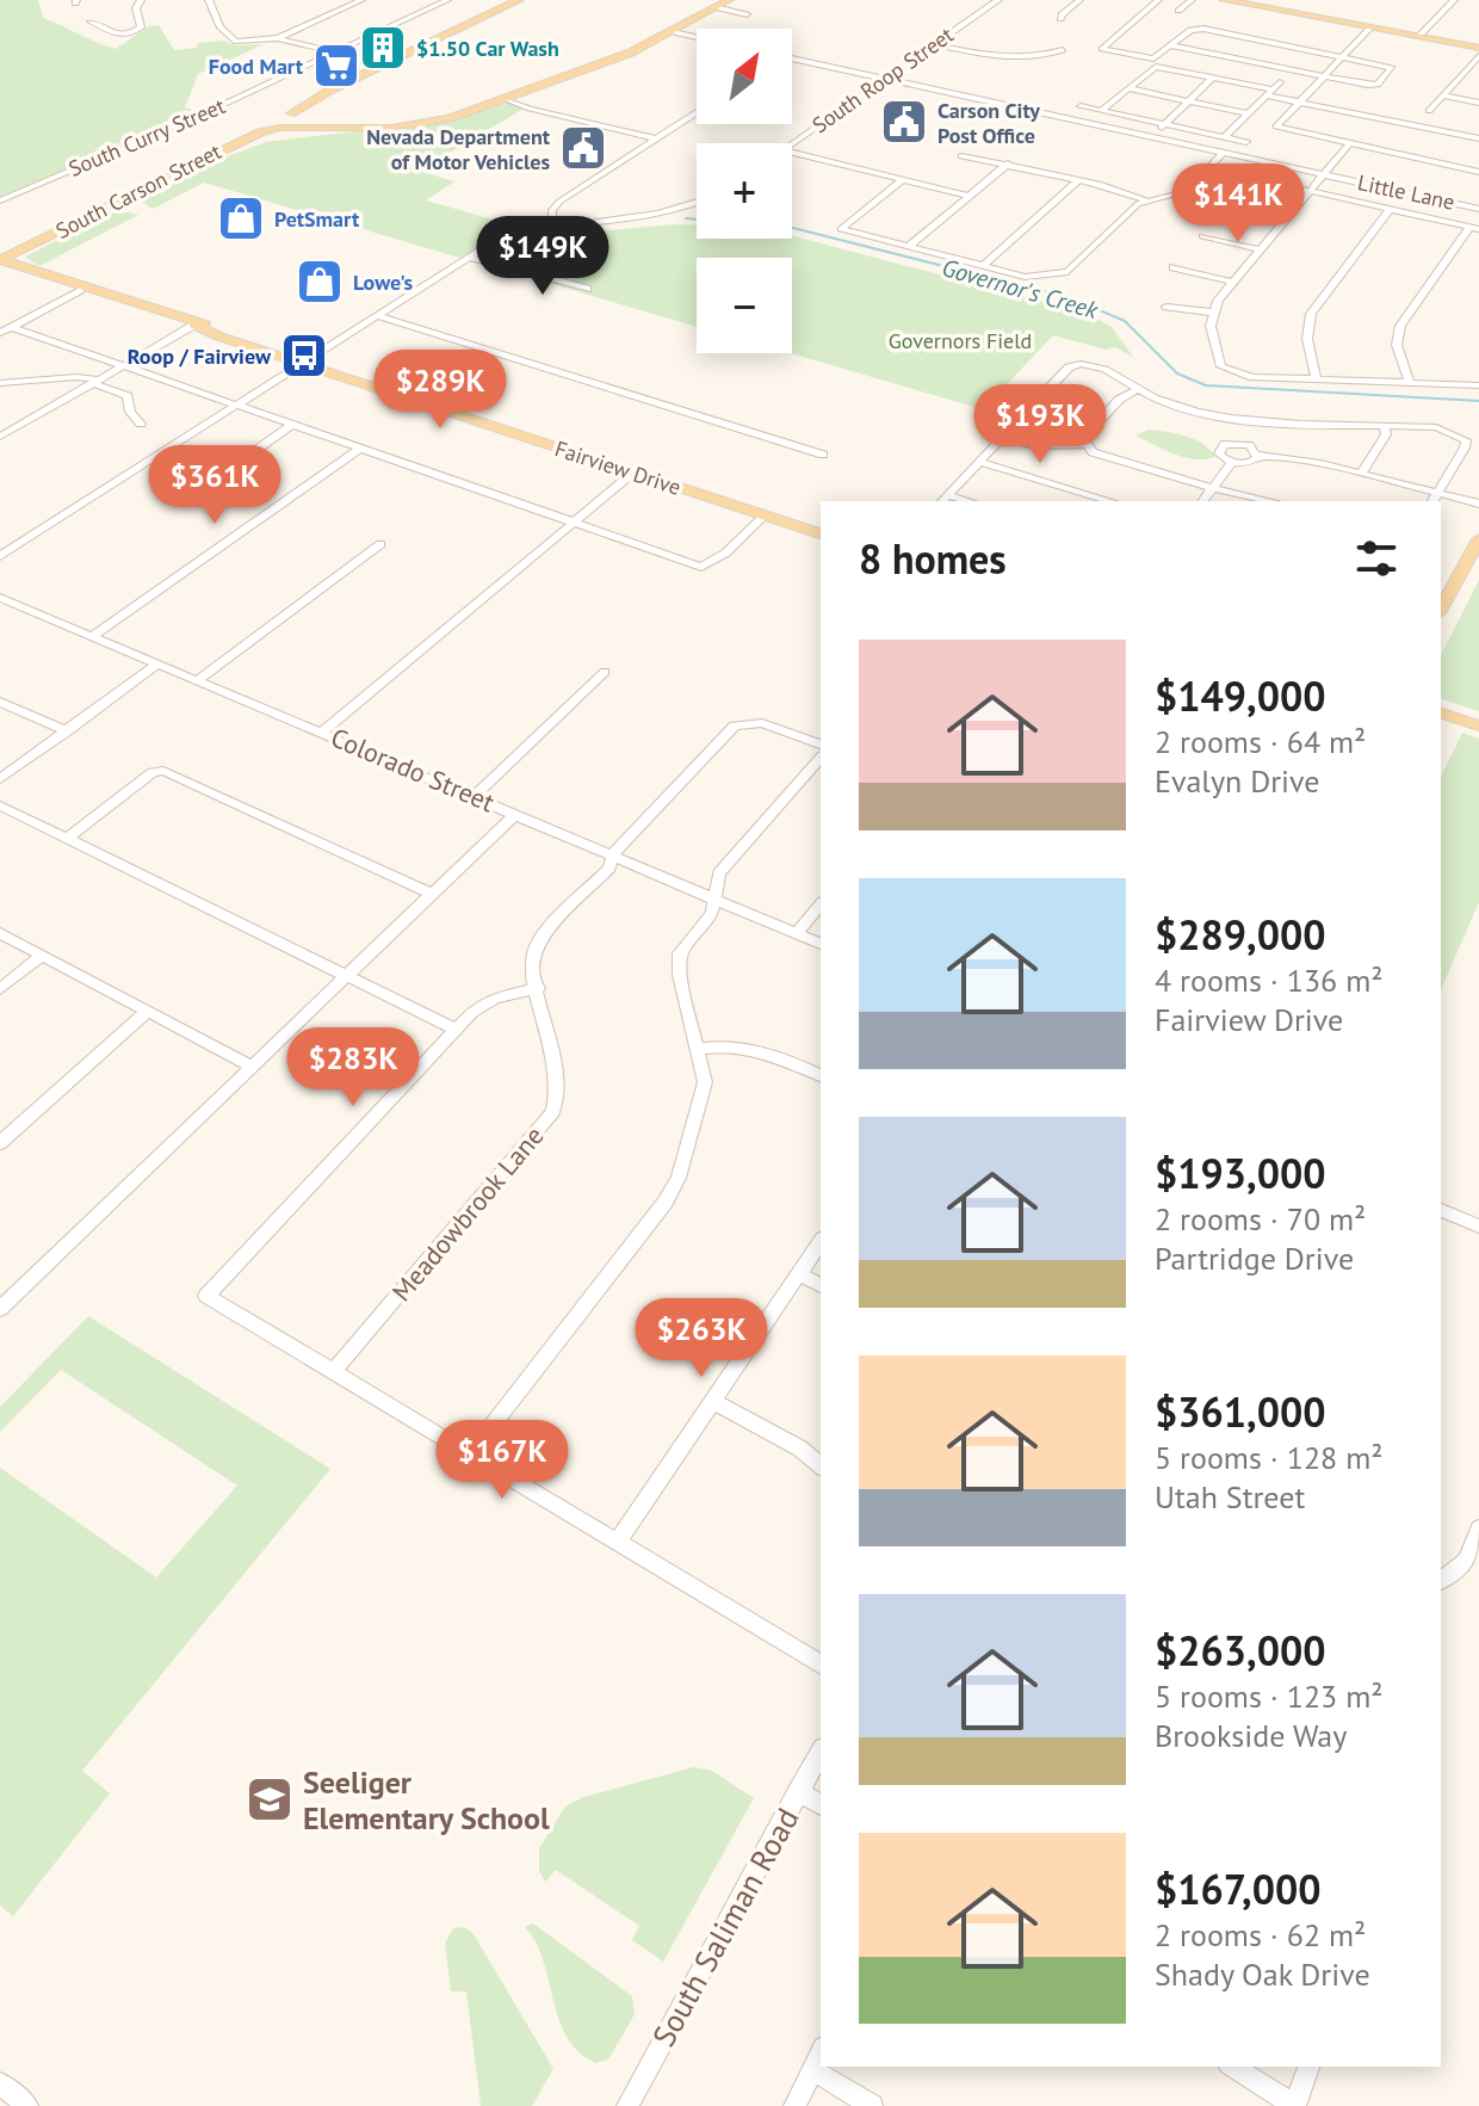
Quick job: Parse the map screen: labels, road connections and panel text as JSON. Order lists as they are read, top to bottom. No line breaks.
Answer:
{"streets":{"main road":["South Carson Street","Fairview Drive"],"street":["South Roop Street","South Curry Street","Little Lane","Colorado Street","Meadowbrook Lane","South Saliman Road"]},"crossings":[["South Roop Street","Little Lane"],["South Carson Street","Fairview Drive"],["Colorado Street","Meadowbrook Lane"]],"water":["Governor's Creek"],"parks":["Governors Field"],"places":{"building":["$1.50 Car Wash"],"supermarket":["Food Mart"],"public building":["Carson City Post Office","Nevada Department of Motor Vehicles"],"shop":["PetSmart","Lowe's"],"bus stop":["Roop / Fairview"],"school or university":["Seeliger Elementary School"]},"north":"top right","page":{"map_buttons":["+","−"],"price":["$141K","$149K","$289K","$193K","$361K","$283K","$263K","$167K"],"heading":"8 homes","list":[{"name":"$149,000","note":"2 rooms · 64 m² · Evalyn Drive"},{"name":"$289,000","note":"4 rooms · 136 m² · Fairview Drive"},{"name":"$193,000","note":"2 rooms · 70 m² · Partridge Drive"},{"name":"$361,000","note":"5 rooms · 128 m² · Utah Street"},{"name":"$263,000","note":"5 rooms · 123 m² · Brookside Way"},{"name":"$167,000","note":"2 rooms · 62 m² · Shady Oak Drive"}]}}
